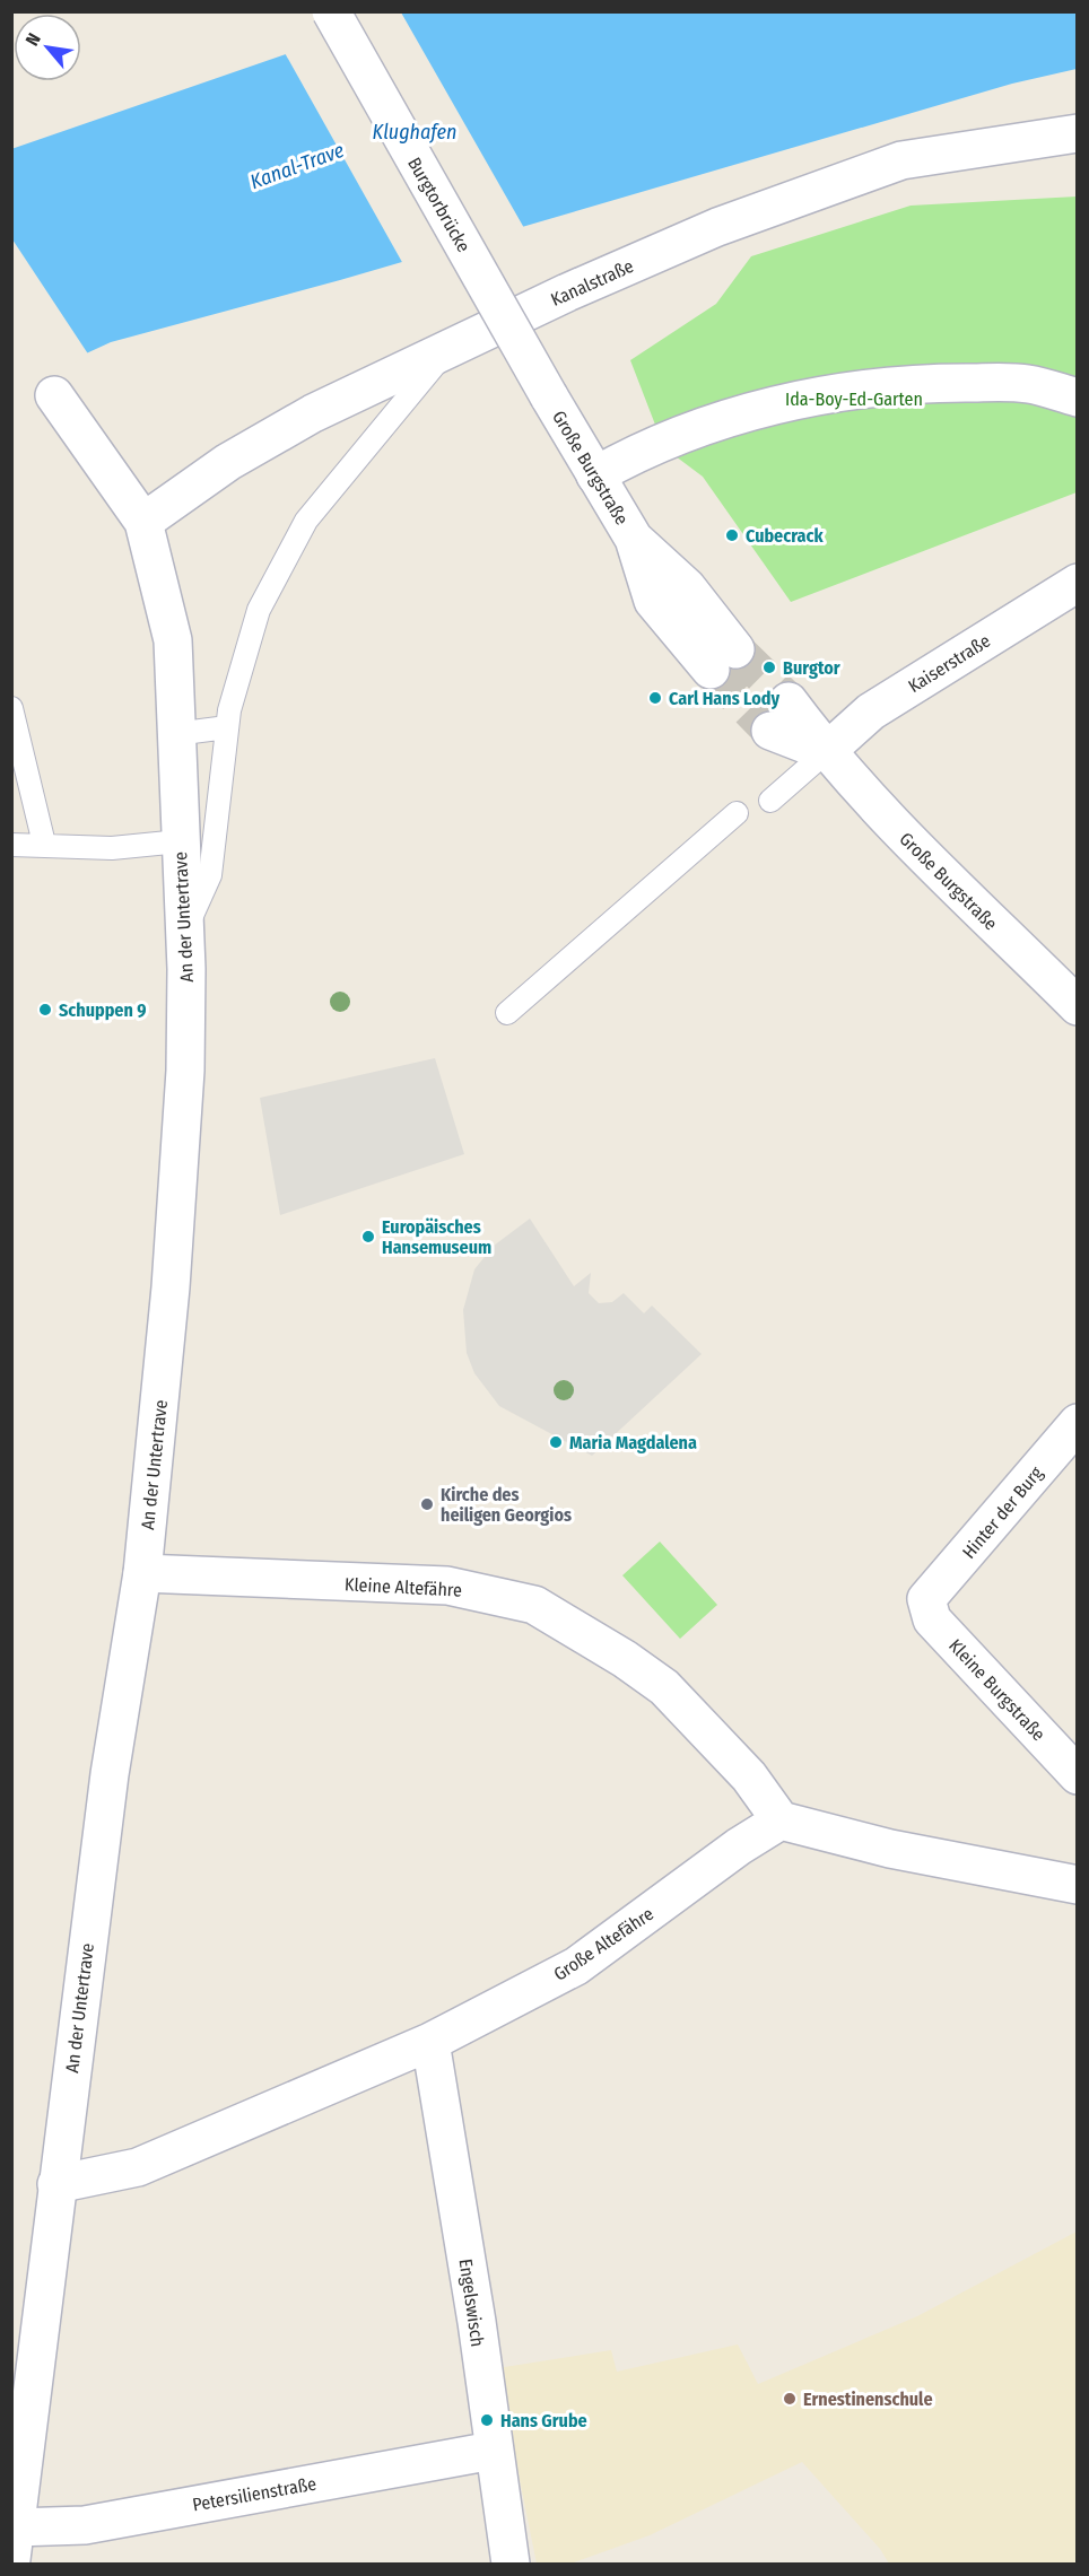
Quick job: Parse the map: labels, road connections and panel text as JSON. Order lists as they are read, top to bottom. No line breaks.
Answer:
{"streets":{"street":["Burgtorbrücke","Kanalstraße","Große Burgstraße","Kaiserstraße","An der Untertrave","Hinter der Burg","Kleine Altefähre","Kleine Burgstraße","Große Altefähre","Engelswisch","Petersilienstraße"]},"crossings":[["Burgtorbrücke","Große Burgstraße"],["Kanalstraße","An der Untertrave"],["Große Burgstraße","Kaiserstraße"],["An der Untertrave","Kleine Altefähre"],["An der Untertrave","Große Altefähre"],["An der Untertrave","Petersilienstraße"],["Hinter der Burg","Kleine Burgstraße"],["Kleine Altefähre","Große Altefähre"],["Große Altefähre","Engelswisch"],["Engelswisch","Petersilienstraße"]],"water":["Klughafen","Kanal-Trave"],"parks":["Ida-Boy-Ed-Garten"],"places":["Cubecrack","Burgtor","Carl Hans Lody","Schuppen 9","Europäisches Hansemuseum","Maria Magdalena","Kirche des heiligen Georgios","Ernestinenschule","Hans Grube"],"north":"top left"}
